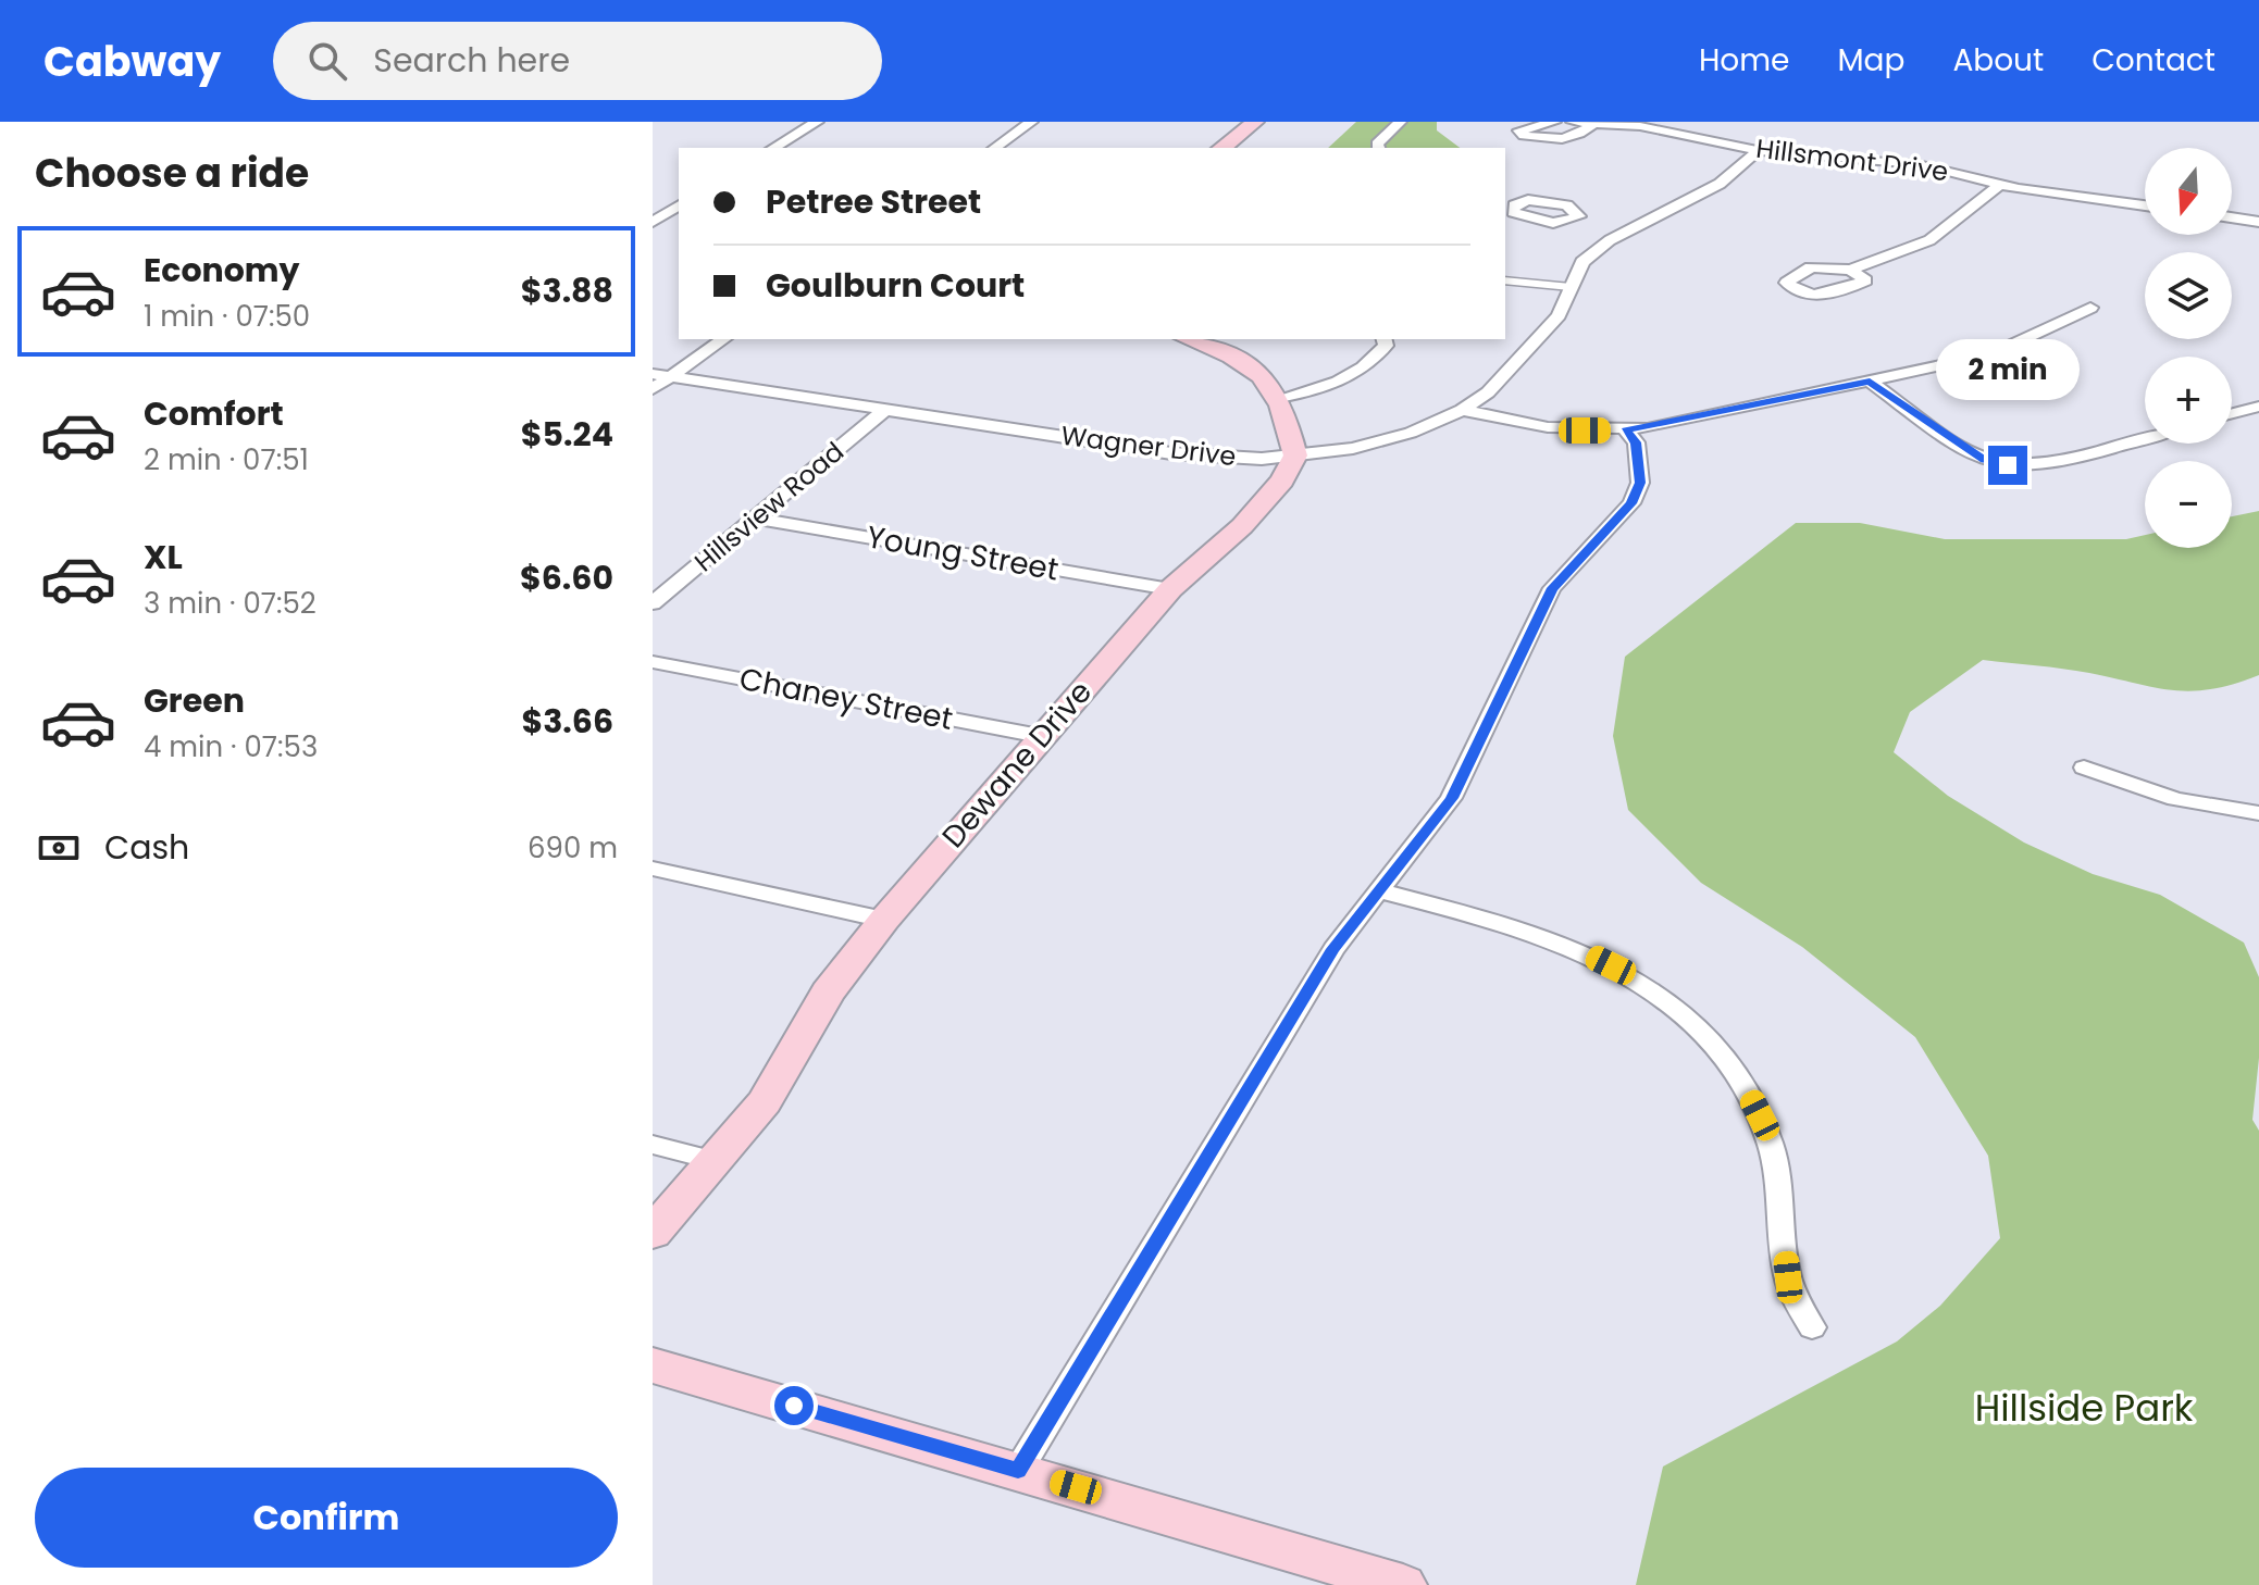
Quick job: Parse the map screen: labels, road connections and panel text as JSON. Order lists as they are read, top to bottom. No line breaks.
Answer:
{"streets":{"street":["Hillsmont Drive","Wagner Drive","Hillsview Road","Young Street","Chaney Street","Dewane Drive"]},"crossings":[["Hillsmont Drive","Wagner Drive"],["Wagner Drive","Hillsview Road"],["Wagner Drive","Dewane Drive"],["Hillsview Road","Young Street"],["Young Street","Dewane Drive"],["Chaney Street","Dewane Drive"]],"parks":["Hillside Park"],"north":"bottom","page":{"header":"Cabway","search":"Search here","nav":["Home","Map","About","Contact"],"heading":"Choose a ride","map_buttons":["+","−"],"banner":["Petree Street","Goulburn Court"],"list":[{"name":"Economy","note":"1 min · 07:50","value":"$3.88"},{"name":"Comfort","note":"2 min · 07:51","value":"$5.24"},{"name":"XL","note":"3 min · 07:52","value":"$6.60"},{"name":"Green","note":"4 min · 07:53","value":"$3.66"}],"bubble":"2 min","pay":["Cash","690 m"],"buttons":"Confirm"}}
